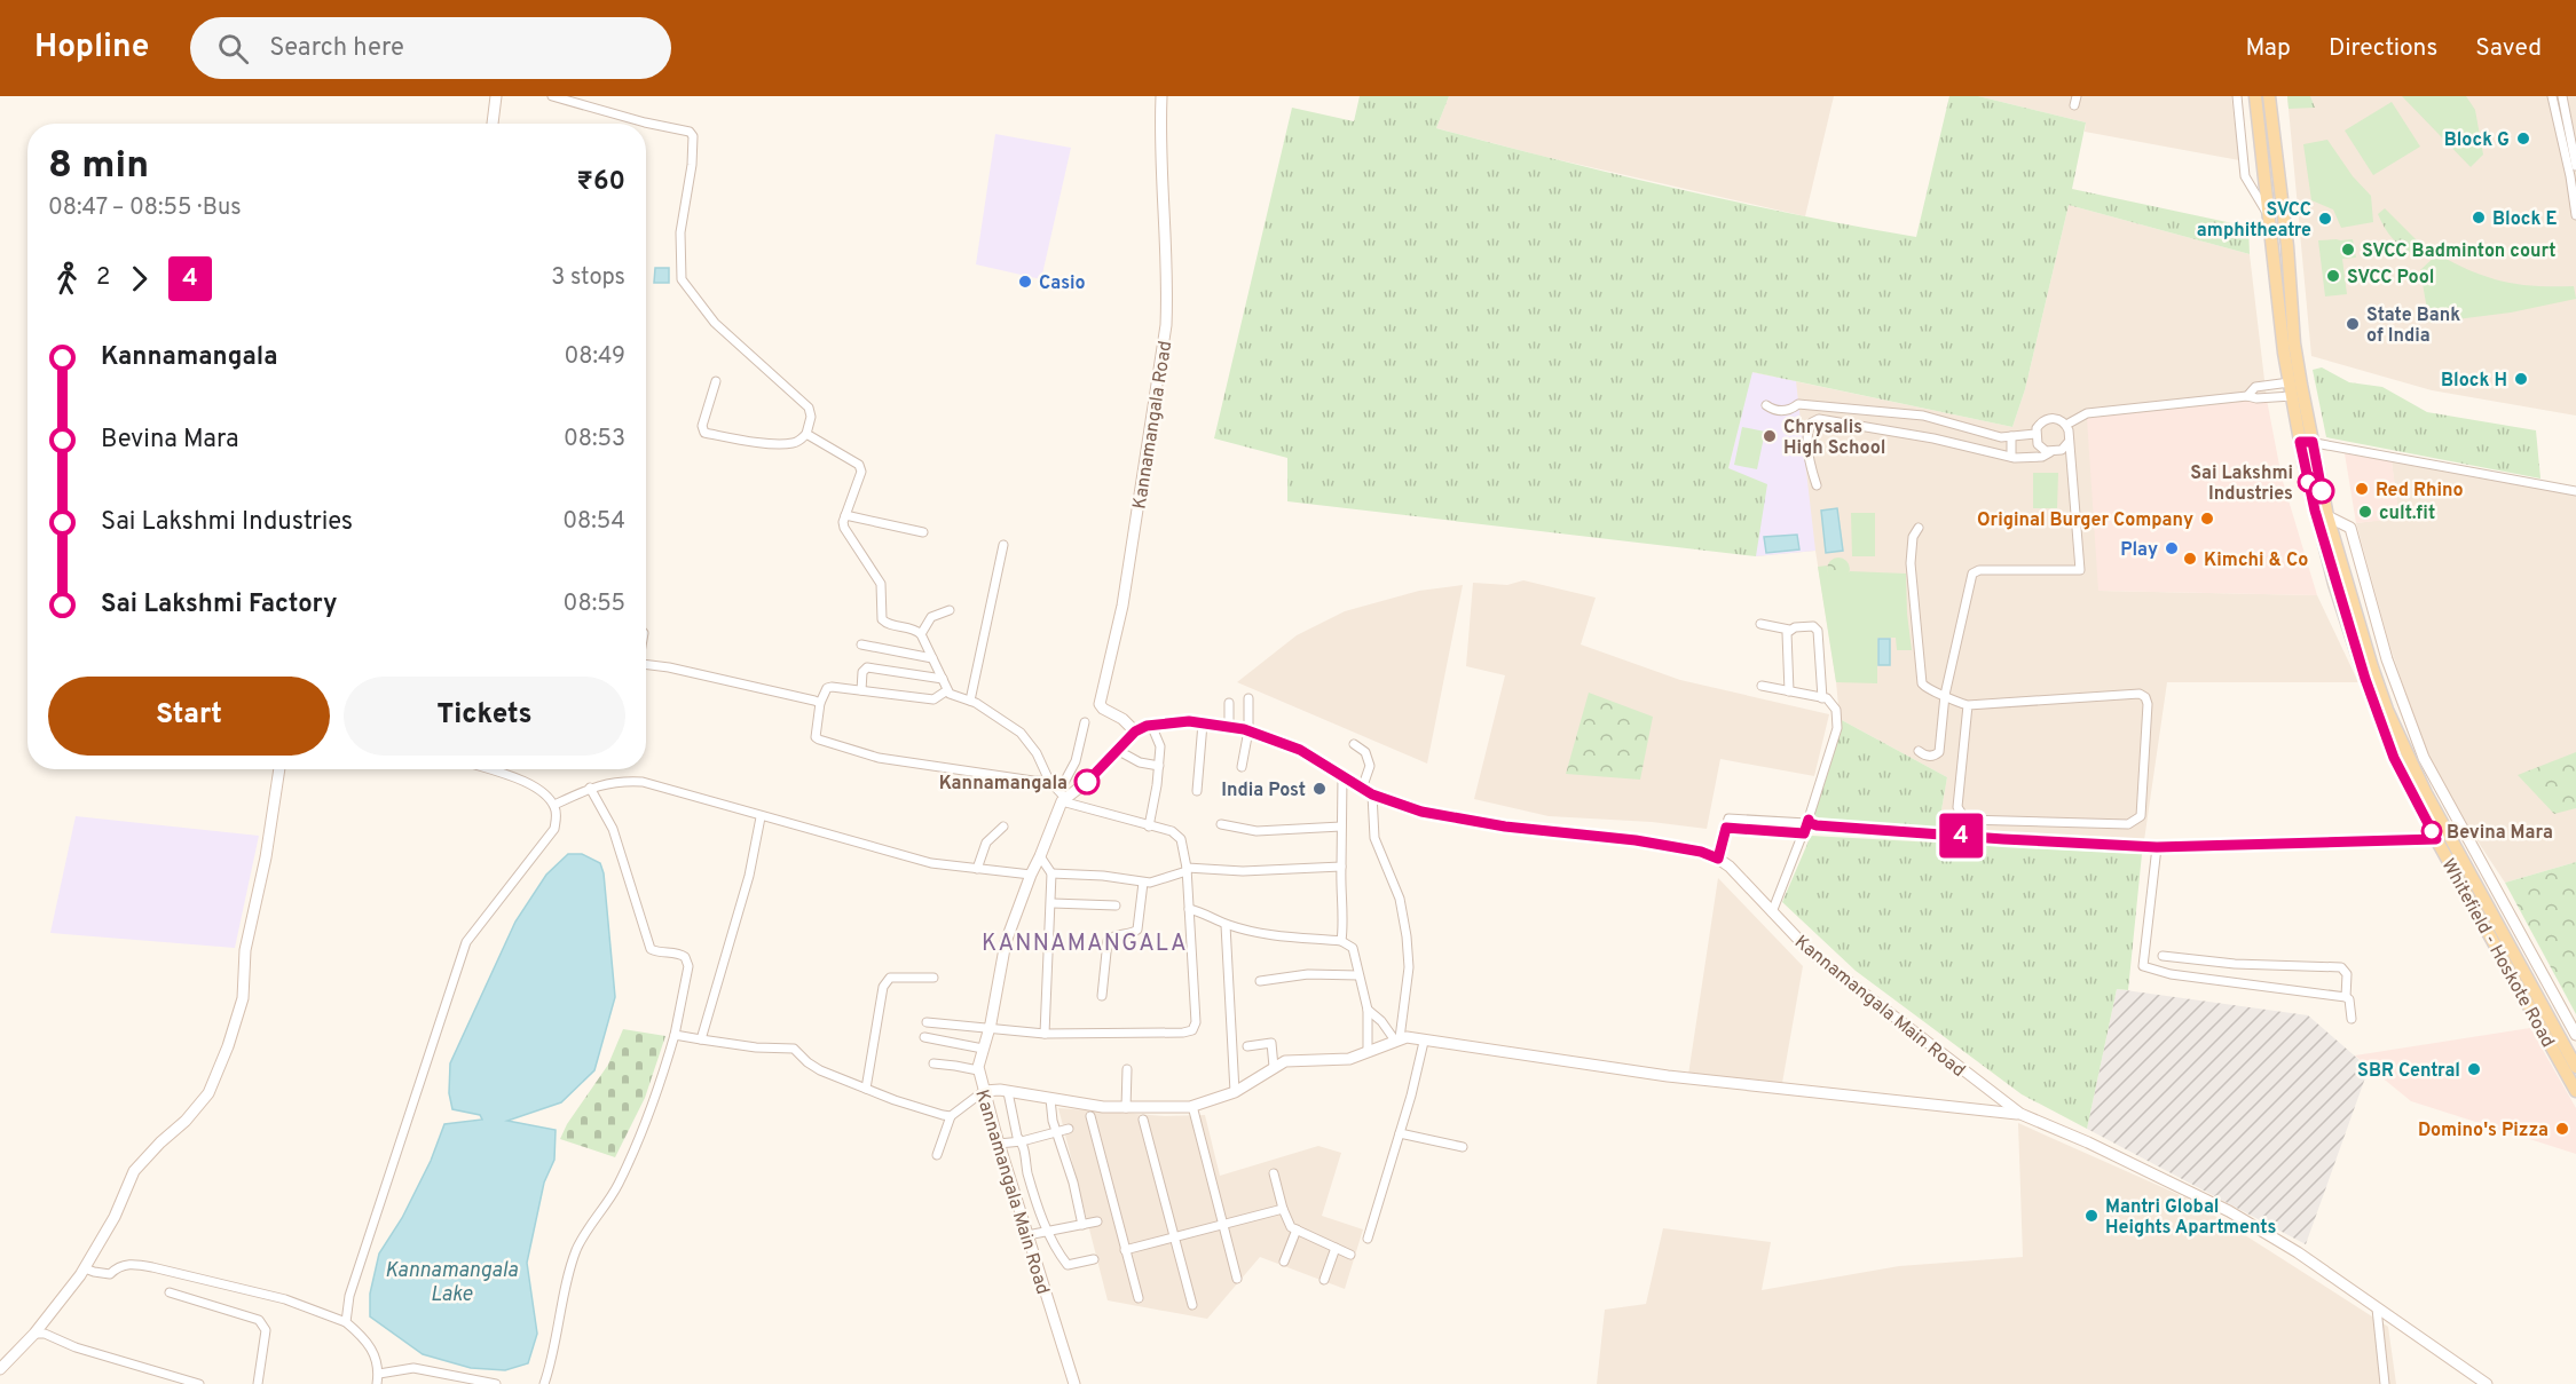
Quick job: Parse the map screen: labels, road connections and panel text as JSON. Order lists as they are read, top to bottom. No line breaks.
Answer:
{"streets":{"main road":["Whitefield - Hoskote Road"],"street":["Kannamangala Road","Kannamangala Main Road"]},"crossings":[["Kannamangala Road","Kannamangala Main Road"]],"districts":["KANNAMANGALA"],"water":["Kannamangala Lake"],"places":["Block G","Block E","SVCC amphitheatre","SVCC Badminton court","SVCC Pool","Casio","State Bank of India","Block H","Chrysalis High School","Sai Lakshmi Industries","Red Rhino","cult.fit","Original Burger Company","Play","Kimchi & Co","Kannamangala","India Post","Bevina Mara","SBR Central","Domino's Pizza","Mantri Global Heights Apartments"],"lines":["bus line 4"],"page":{"header":"Hopline","search":"Search here","nav":["Map","Directions","Saved"],"on_map":"4","heading":["8 min","08:47 – 08:55 · Bus","₹60"],"legs":["2","4","3 stops"],"list":[{"name":"Kannamangala","value":"08:49"},{"name":"Bevina Mara","value":"08:53"},{"name":"Sai Lakshmi Industries","value":"08:54"},{"name":"Sai Lakshmi Factory","value":"08:55"}],"buttons":["Start","Tickets"]}}
